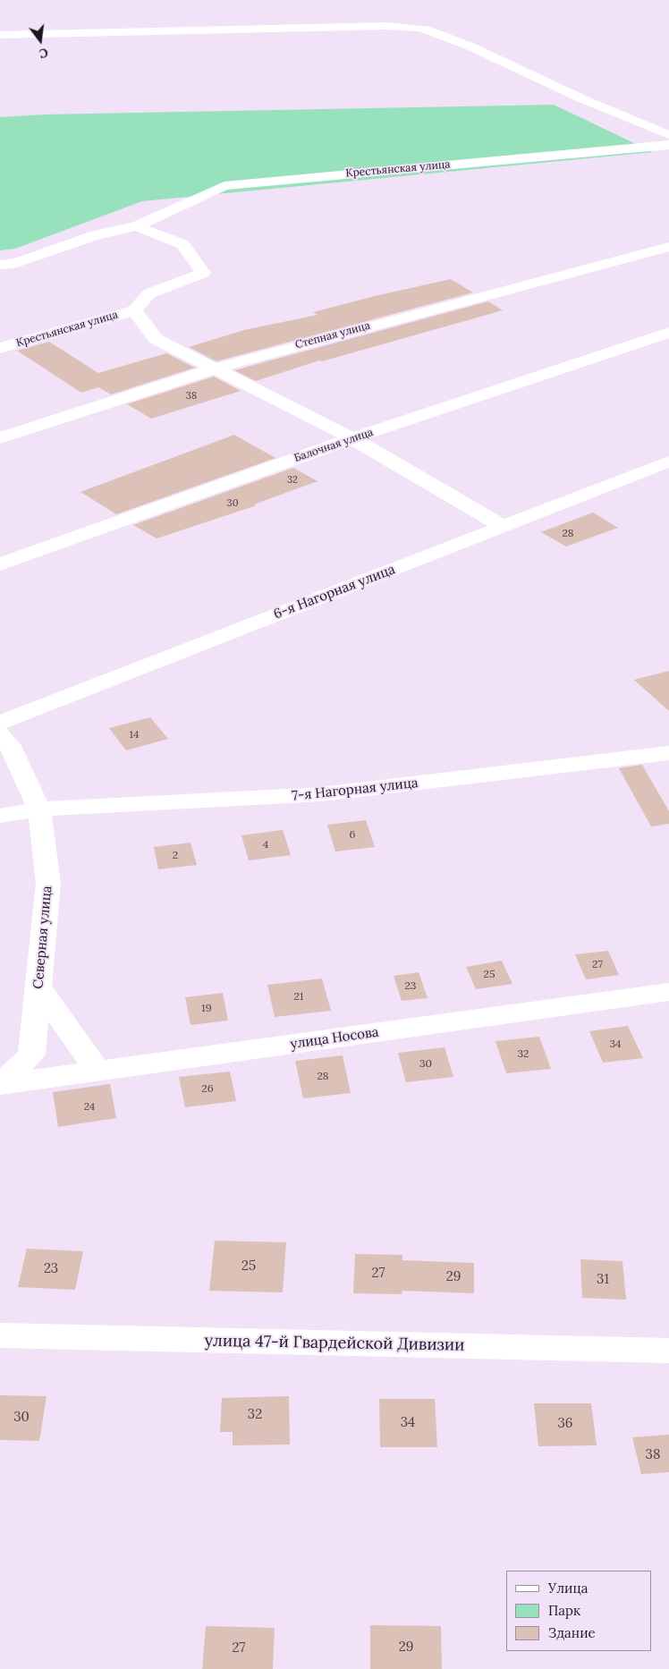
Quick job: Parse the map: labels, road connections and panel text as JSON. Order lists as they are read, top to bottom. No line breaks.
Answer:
{"streets":{"street":["Крестьянская улица","Степная улица","Балочная улица","6-я Нагорная улица","7-я Нагорная улица","Северная улица","улица Носова","улица 47-й Гвардейской Дивизии"]},"crossings":[["7-я Нагорная улица","Северная улица"],["Северная улица","улица Носова"]],"house_numbers":["38","32","30","28","14","6","4","2","27","25","23","21","19","34","32","30","28","26","24","25","23","27","29","31","32","30","34","36","38","29","27"],"legend":["Улица","Парк","Здание"],"north":"bottom"}
